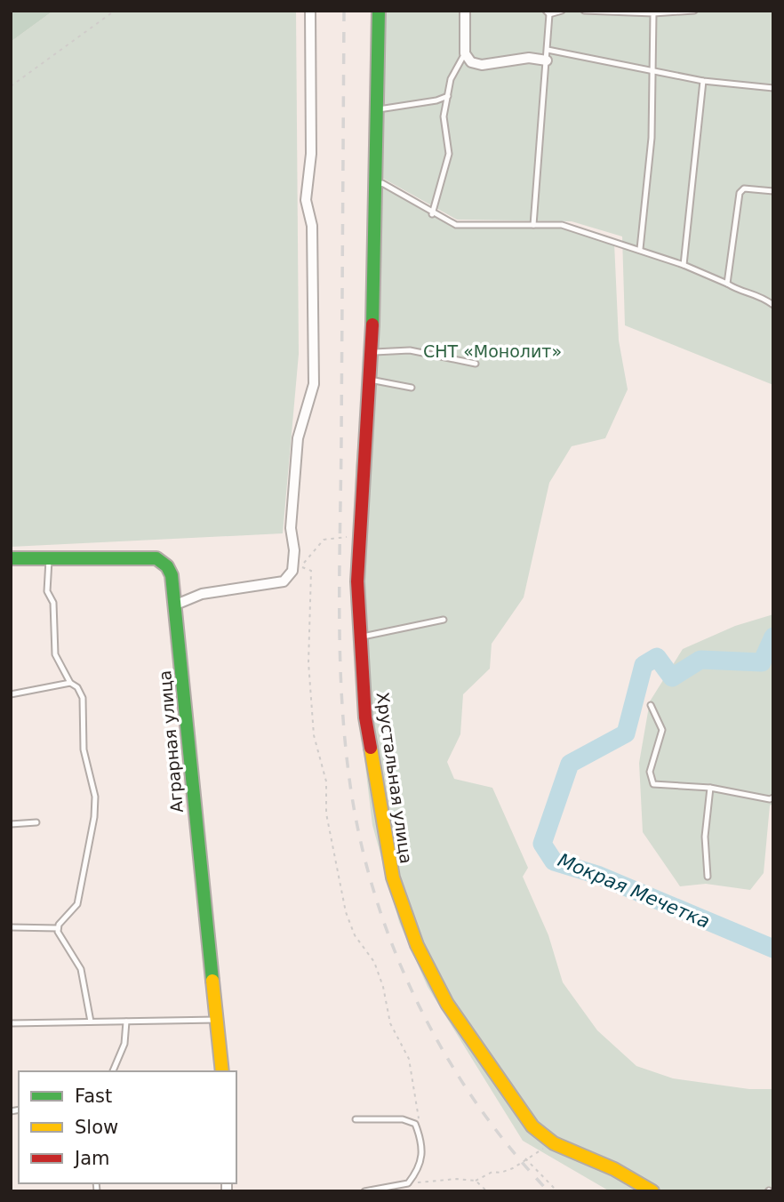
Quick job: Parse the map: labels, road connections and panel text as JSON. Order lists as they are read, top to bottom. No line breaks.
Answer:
{"streets":{"street":["Аграрная улица","Хрустальная улица"]},"water":["Мокрая Мечетка"],"parks":["СНТ «Монолит»"],"legend":["Fast","Slow","Jam"]}
